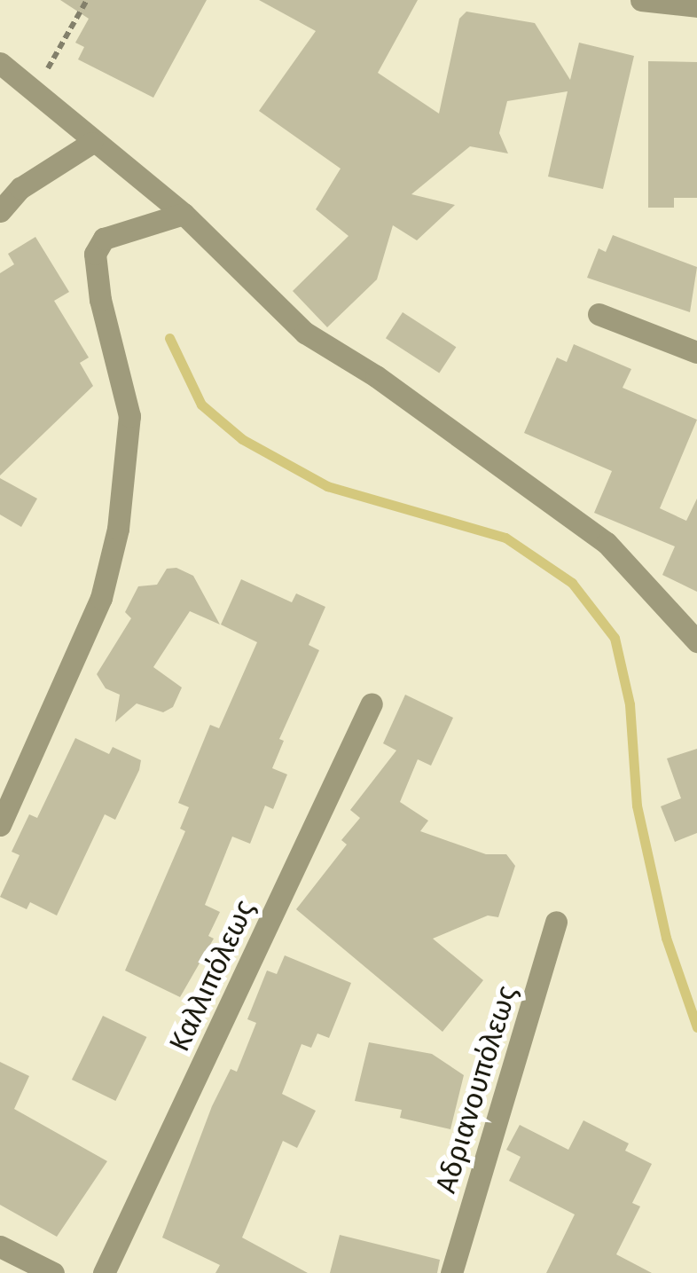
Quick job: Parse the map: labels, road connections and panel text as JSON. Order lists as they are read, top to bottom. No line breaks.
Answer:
{"streets":{"street":["Καλλιπόλεως","Αδριανουπόλεως"]}}
